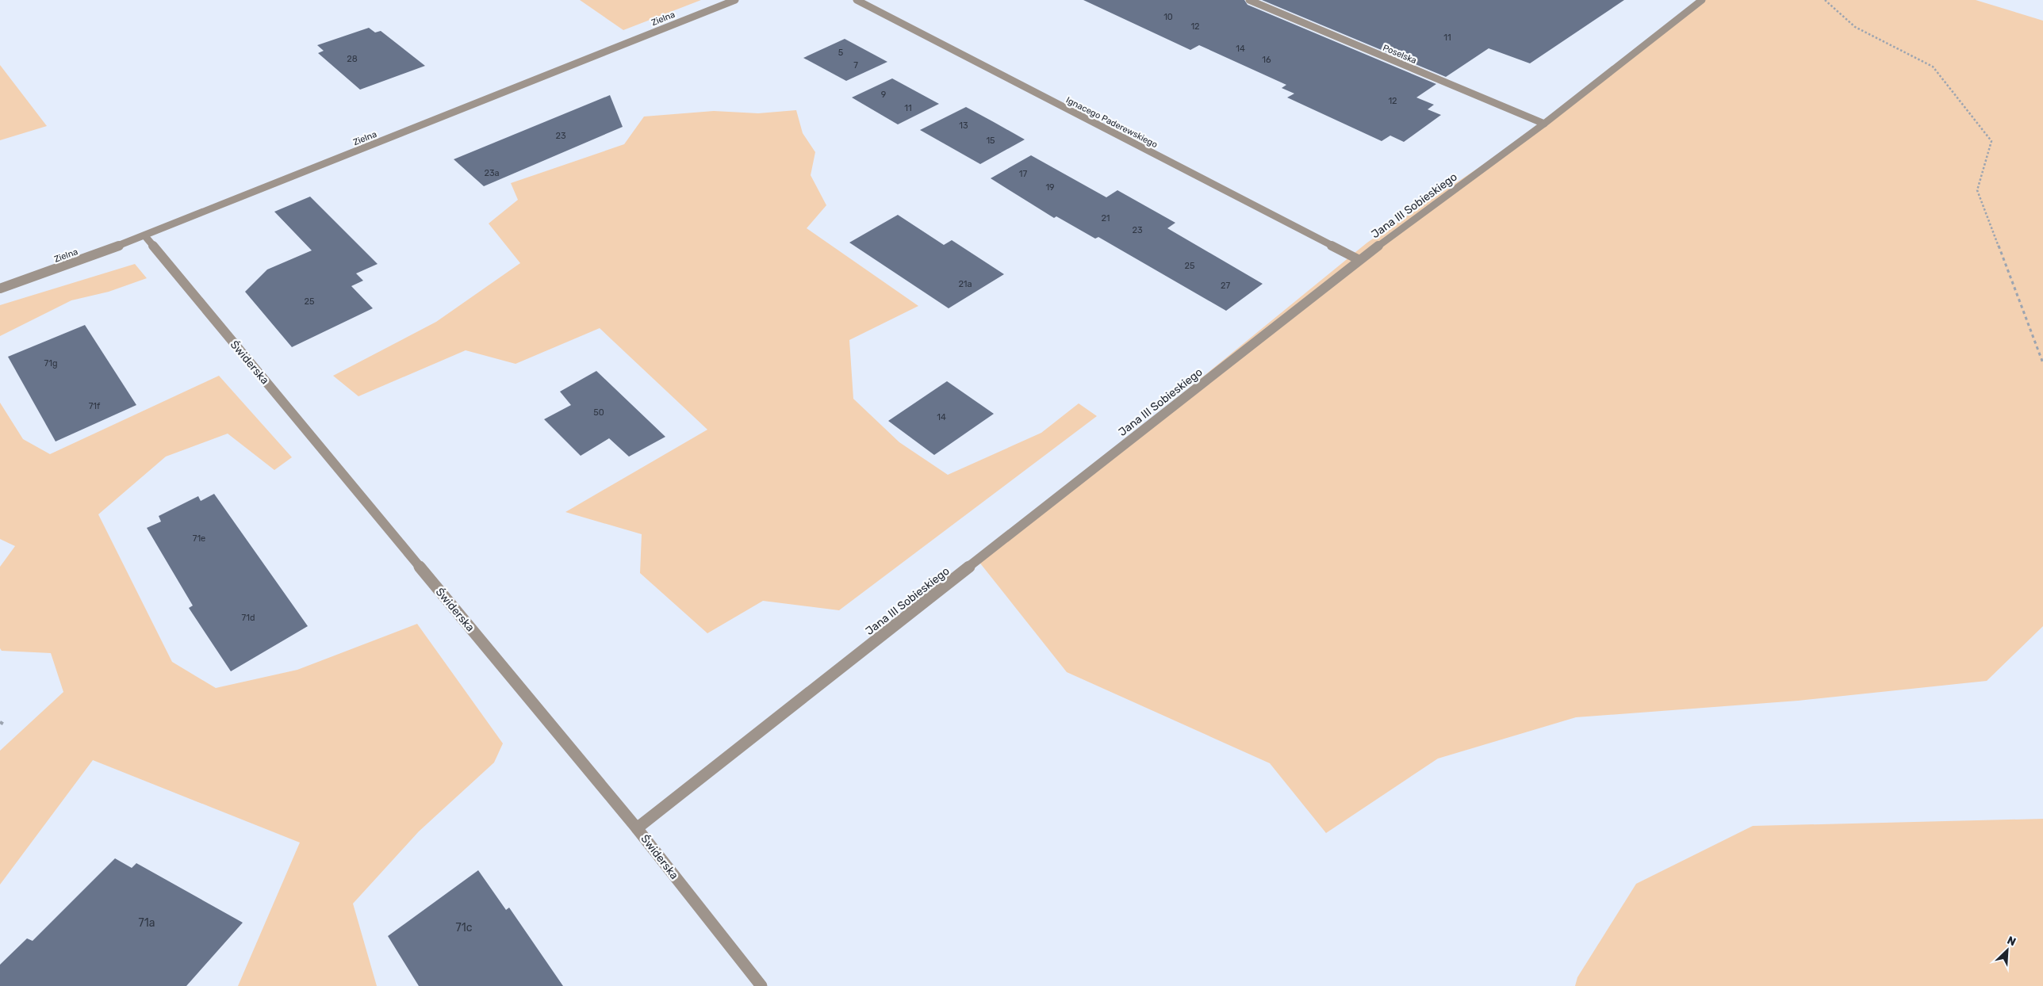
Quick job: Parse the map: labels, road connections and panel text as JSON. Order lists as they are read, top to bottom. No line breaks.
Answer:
{"streets":{"street":["Zielna","Poselska","Ignacego Paderewskiego","Jana III Sobieskiego","Świderska"]},"crossings":[["Zielna","Świderska"],["Poselska","Jana III Sobieskiego"],["Ignacego Paderewskiego","Jana III Sobieskiego"],["Jana III Sobieskiego","Świderska"]],"house_numbers":["10","12","11","14","5","28","16","7","9","12","11","13","23","15","23a","17","19","21","23","25","21a","27","25","71g","71f","50","14","71e","71d","71a","71c"],"north":"top right"}
